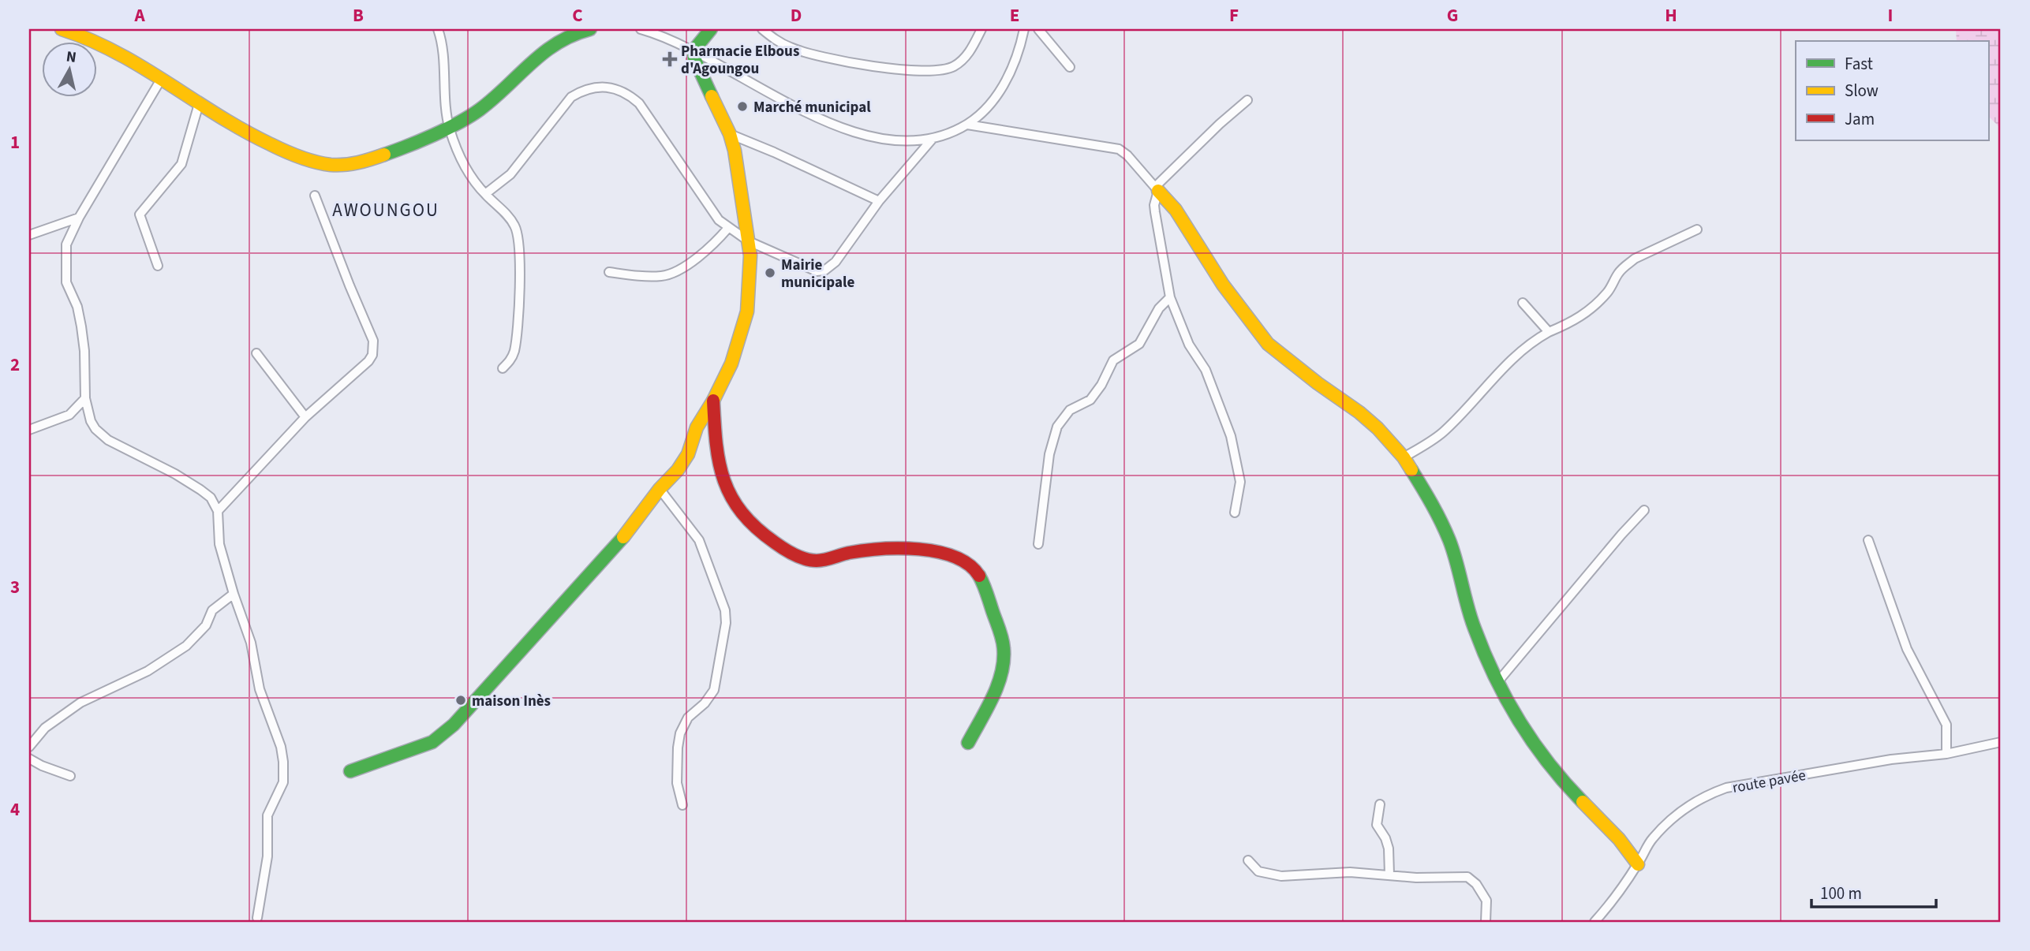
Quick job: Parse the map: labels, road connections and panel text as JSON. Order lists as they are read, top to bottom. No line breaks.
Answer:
{"streets":{"street":["route pavée"]},"districts":["AWOUNGOU"],"places":{"health":["Pharmacie Elbous d'Agoungou"],"other":["Marché municipal","Mairie municipale","maison Inès"]},"legend":["Fast","Slow","Jam"],"scale_bar":"100 m","north":"top","grid":{"columns":["A","B","C","D","E","F","G","H","I"],"rows":["1","2","3","4"]}}
